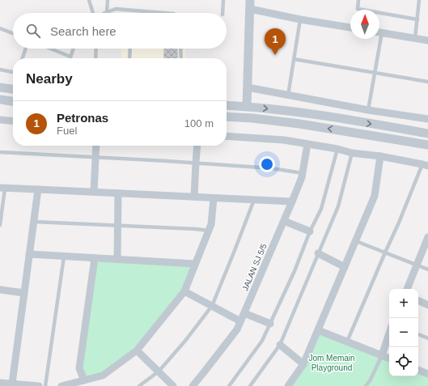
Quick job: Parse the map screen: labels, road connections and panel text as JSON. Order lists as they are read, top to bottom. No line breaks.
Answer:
{"streets":{"street":["JALAN SJ 5/5"]},"parks":["Jom Memain Playground"],"north":"top","page":{"search":"Search here","pins":"1","heading":"Nearby","list":[{"mark":"1","name":"Petronas","note":"Fuel","value":"100 m"}],"map_buttons":["+","−"]}}
